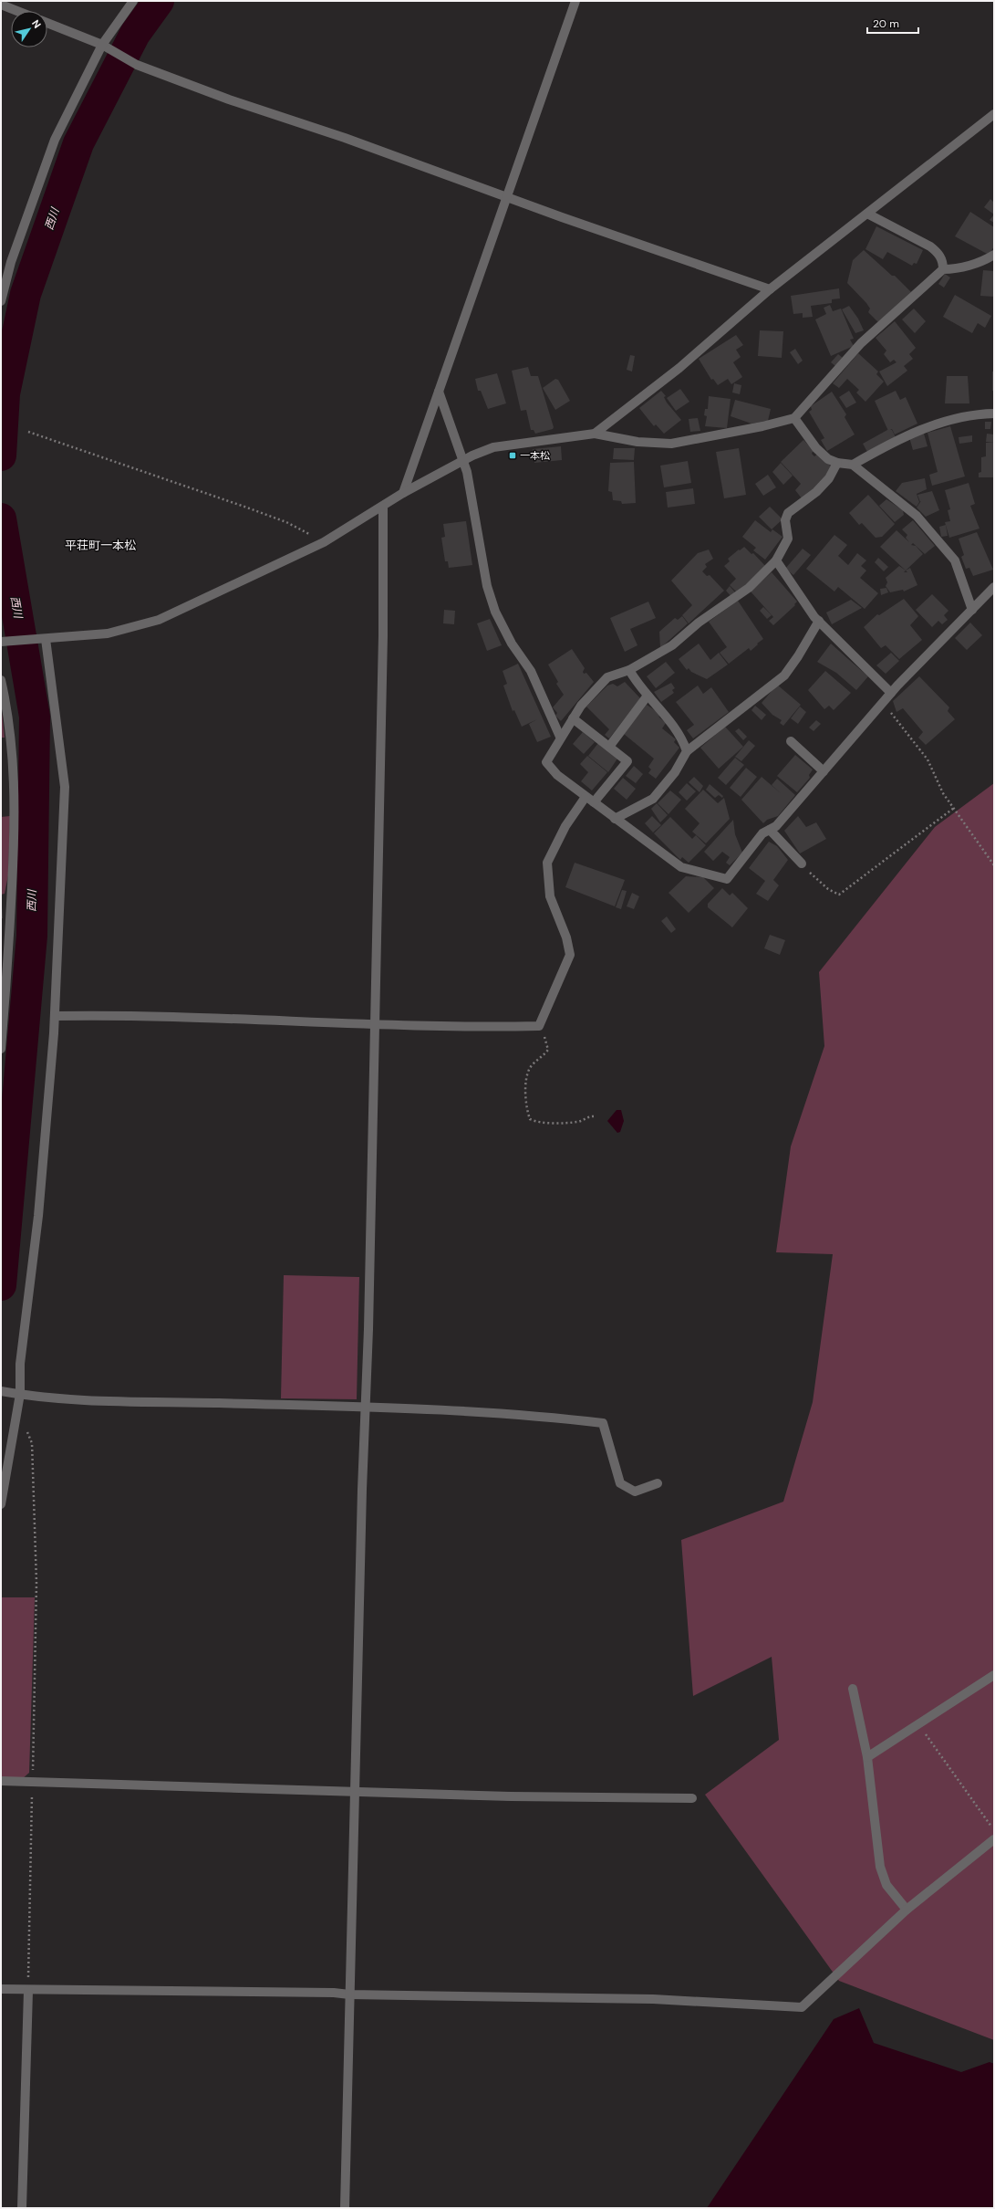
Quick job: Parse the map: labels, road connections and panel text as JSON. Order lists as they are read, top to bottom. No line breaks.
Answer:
{"districts":["平荘町一本松"],"water":["西川"],"places":{"transit":["一本松"]},"scale_bar":"20 m","north":"top right"}
